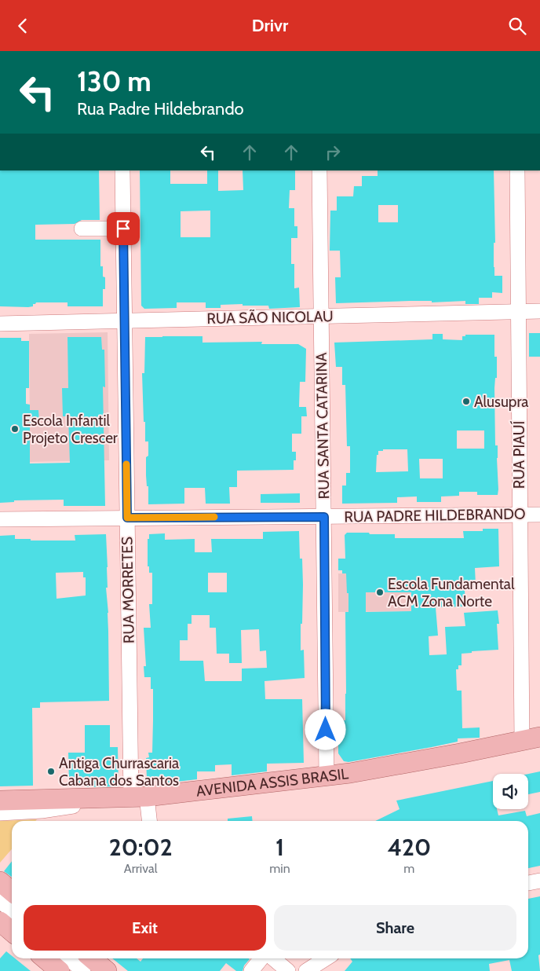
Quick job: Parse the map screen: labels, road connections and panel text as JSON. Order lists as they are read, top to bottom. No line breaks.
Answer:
{"streets":{"main road":["AVENIDA ASSIS BRASIL"],"street":["RUA SÃO NICOLAU","RUA SANTA CATARINA","RUA PIAUÍ","RUA PADRE HILDEBRANDO","RUA MORRETES"]},"crossings":[["RUA SÃO NICOLAU","RUA SANTA CATARINA"],["RUA SÃO NICOLAU","RUA PIAUÍ"],["RUA SÃO NICOLAU","RUA MORRETES"],["RUA SANTA CATARINA","RUA PADRE HILDEBRANDO"],["RUA SANTA CATARINA","AVENIDA ASSIS BRASIL"],["RUA PIAUÍ","RUA PADRE HILDEBRANDO"],["RUA PIAUÍ","AVENIDA ASSIS BRASIL"],["RUA PADRE HILDEBRANDO","RUA MORRETES"],["RUA MORRETES","AVENIDA ASSIS BRASIL"]],"places":["Alusupra","Escola Infantil Projeto Crescer","Escola Fundamental ACM Zona Norte","Antiga Churrascaria Cabana dos Santos"],"page":{"header":"Drivr","turn":["130 m","Rua Padre Hildebrando"],"eta":["20:02","Arrival","1","min","420","m"],"buttons":["Exit","Share"]}}
